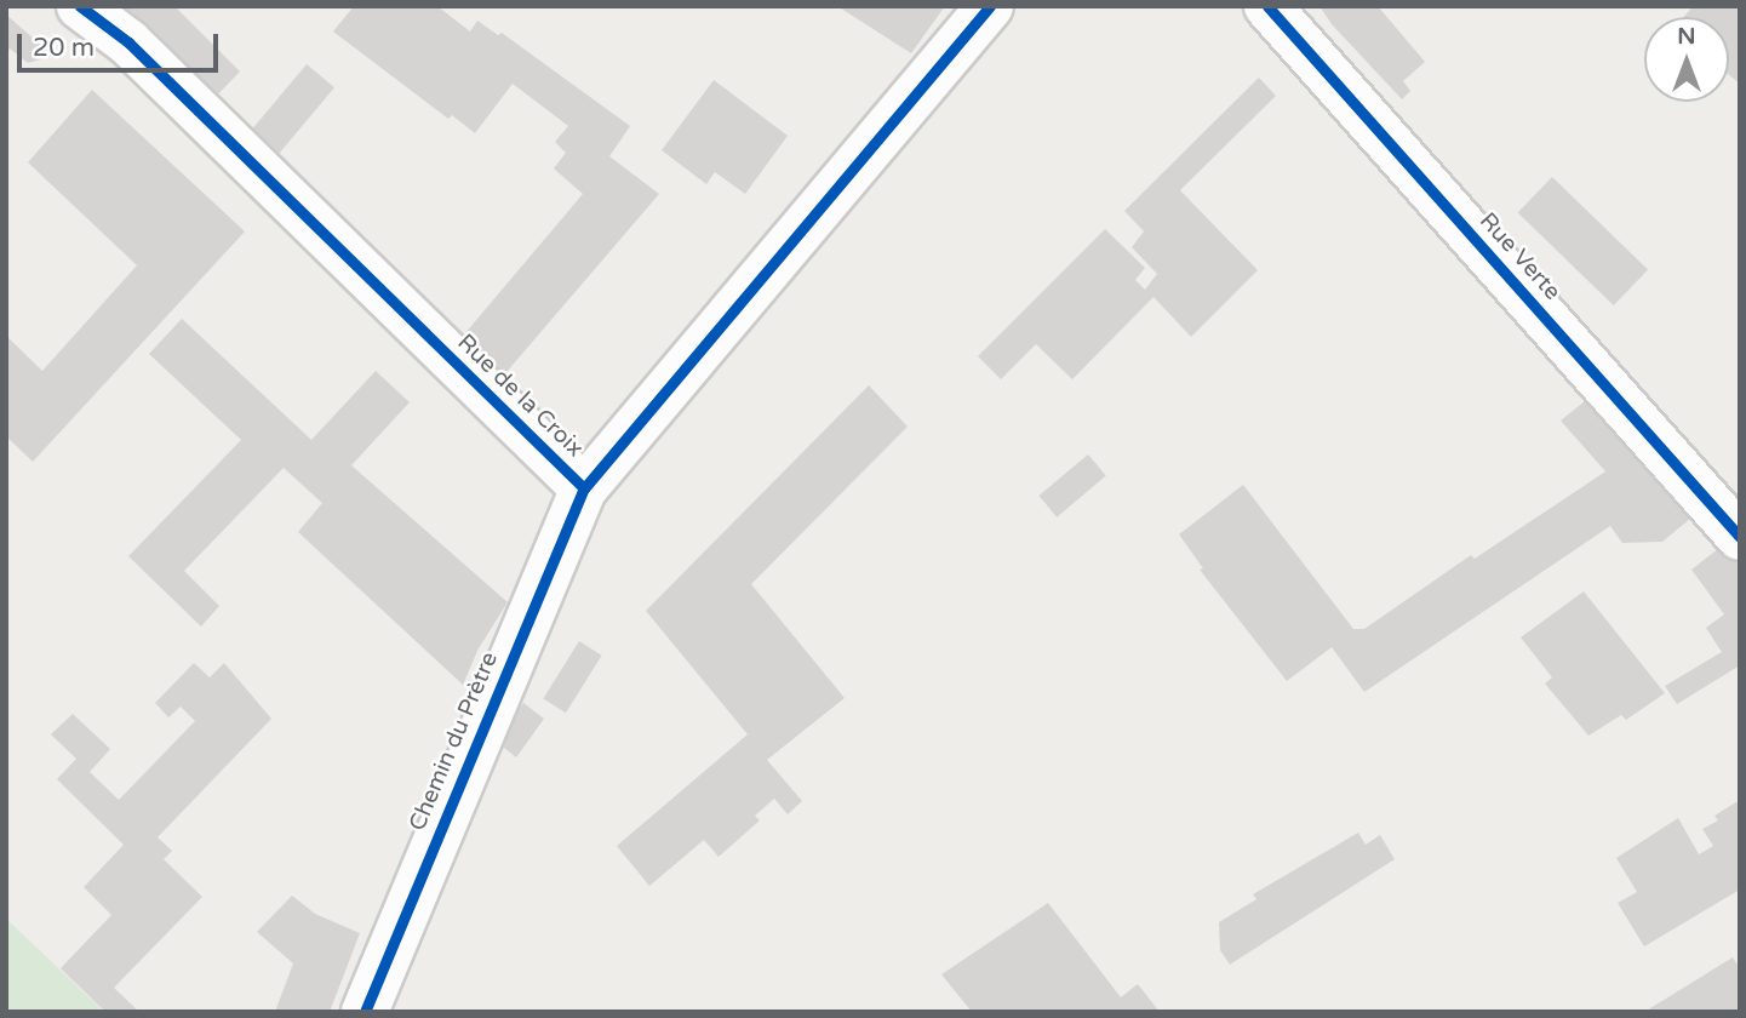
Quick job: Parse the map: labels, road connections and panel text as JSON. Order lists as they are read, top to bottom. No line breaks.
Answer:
{"streets":{"street":["Rue Verte","Rue de la Croix","Chemin du Prètre"]},"crossings":[["Rue de la Croix","Chemin du Prètre"]],"scale_bar":"20 m","north":"top"}
